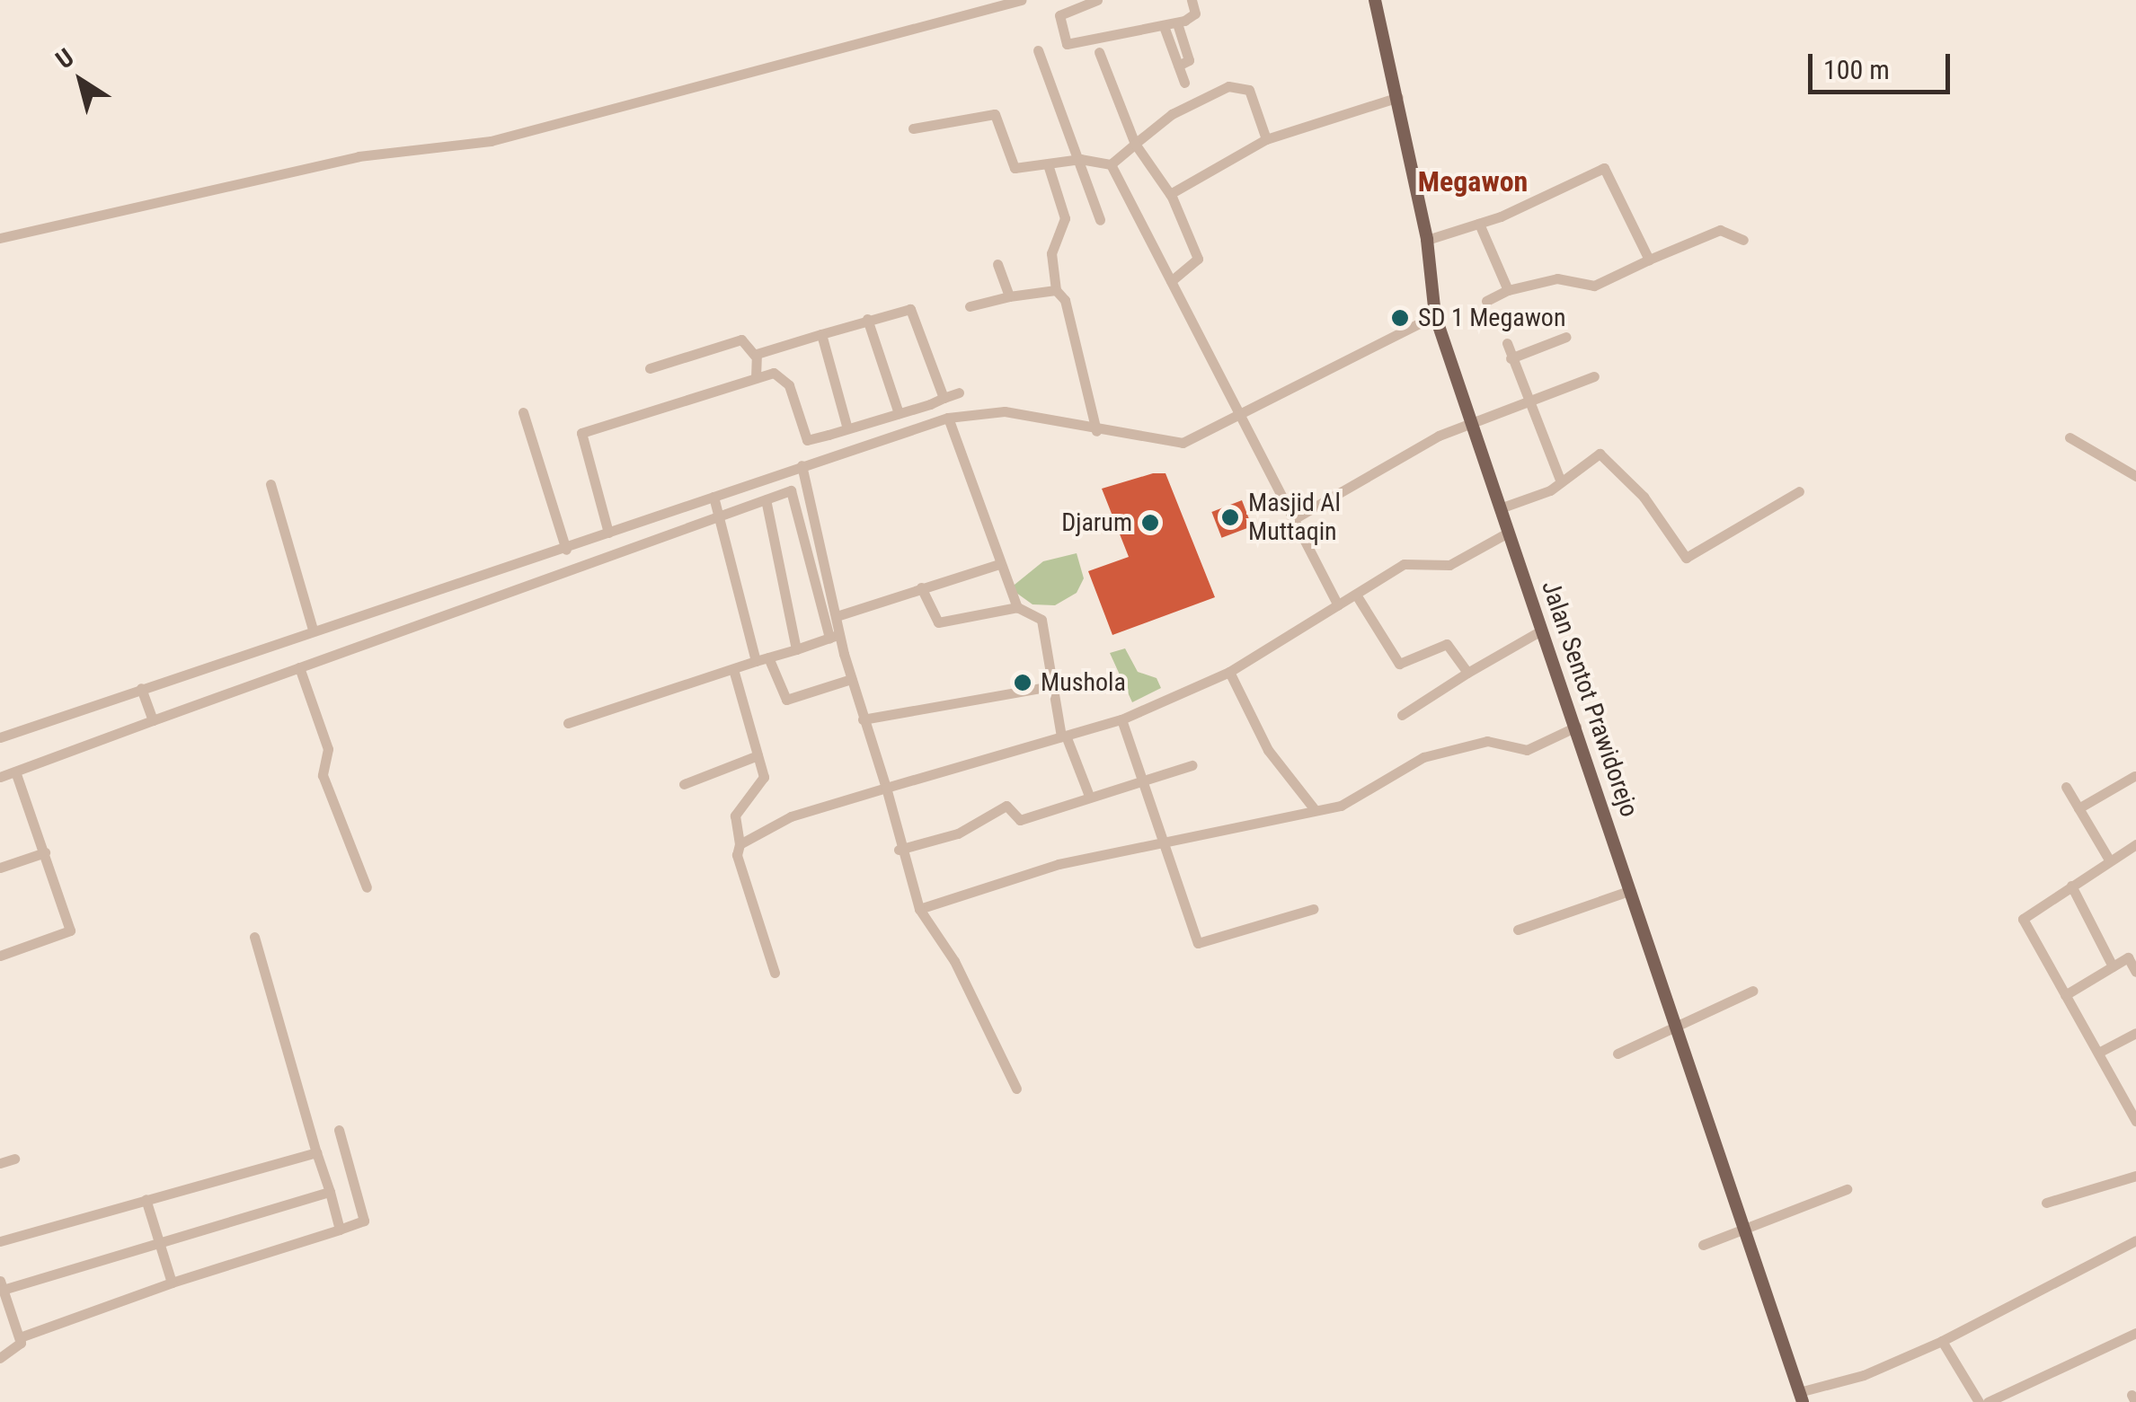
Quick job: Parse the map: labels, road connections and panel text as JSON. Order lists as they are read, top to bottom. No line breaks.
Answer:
{"streets":{"main road":["Jalan Sentot Prawidorejo"]},"districts":["Megawon"],"places":["SD 1 Megawon","Masjid Al Muttaqin","Djarum","Mushola"],"scale_bar":"100 m","north":"top left"}
